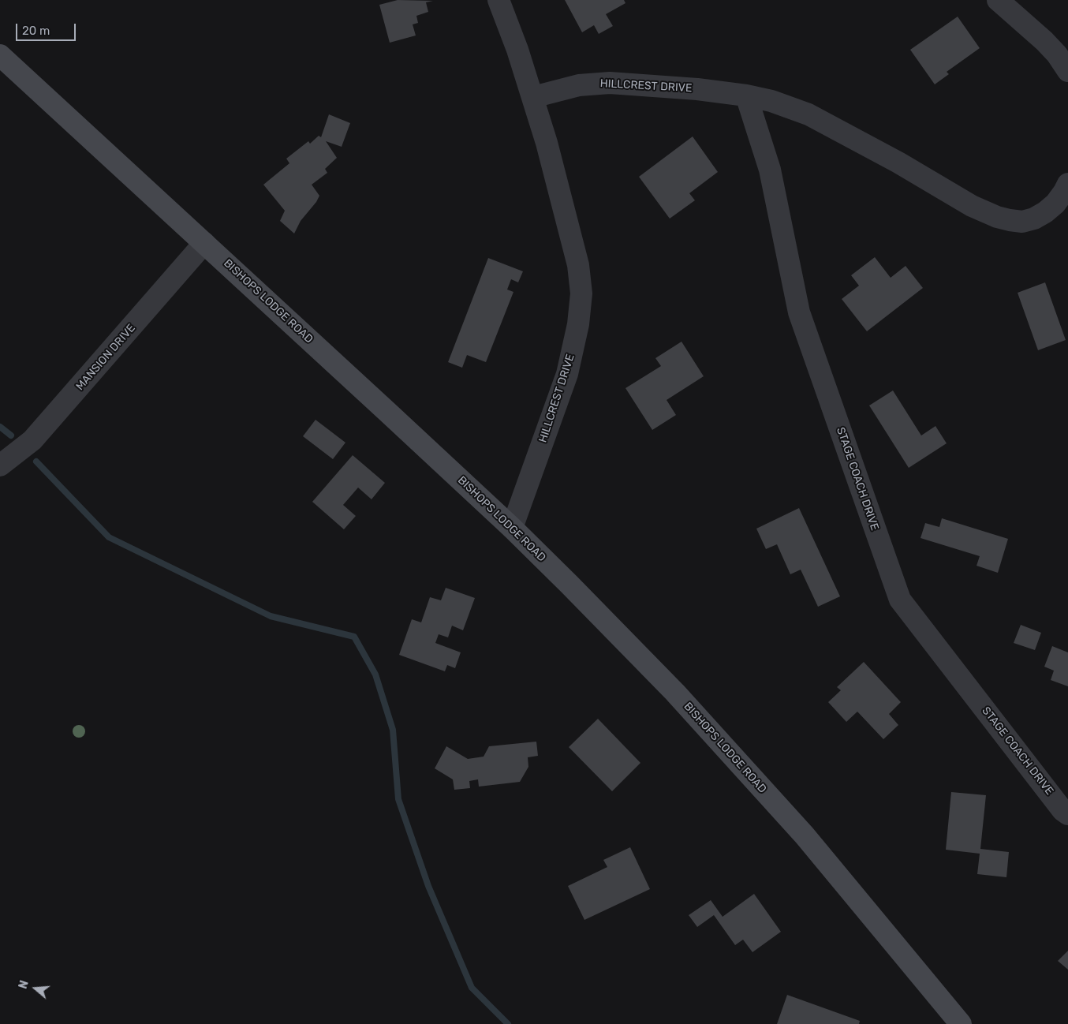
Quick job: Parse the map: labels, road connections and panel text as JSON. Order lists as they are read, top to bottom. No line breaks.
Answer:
{"streets":{"street":["HILLCREST DRIVE","BISHOPS LODGE ROAD","MANSION DRIVE","STAGE COACH DRIVE"]},"crossings":[["HILLCREST DRIVE","BISHOPS LODGE ROAD"],["HILLCREST DRIVE","STAGE COACH DRIVE"],["BISHOPS LODGE ROAD","MANSION DRIVE"]],"scale_bar":"20 m","north":"left"}
